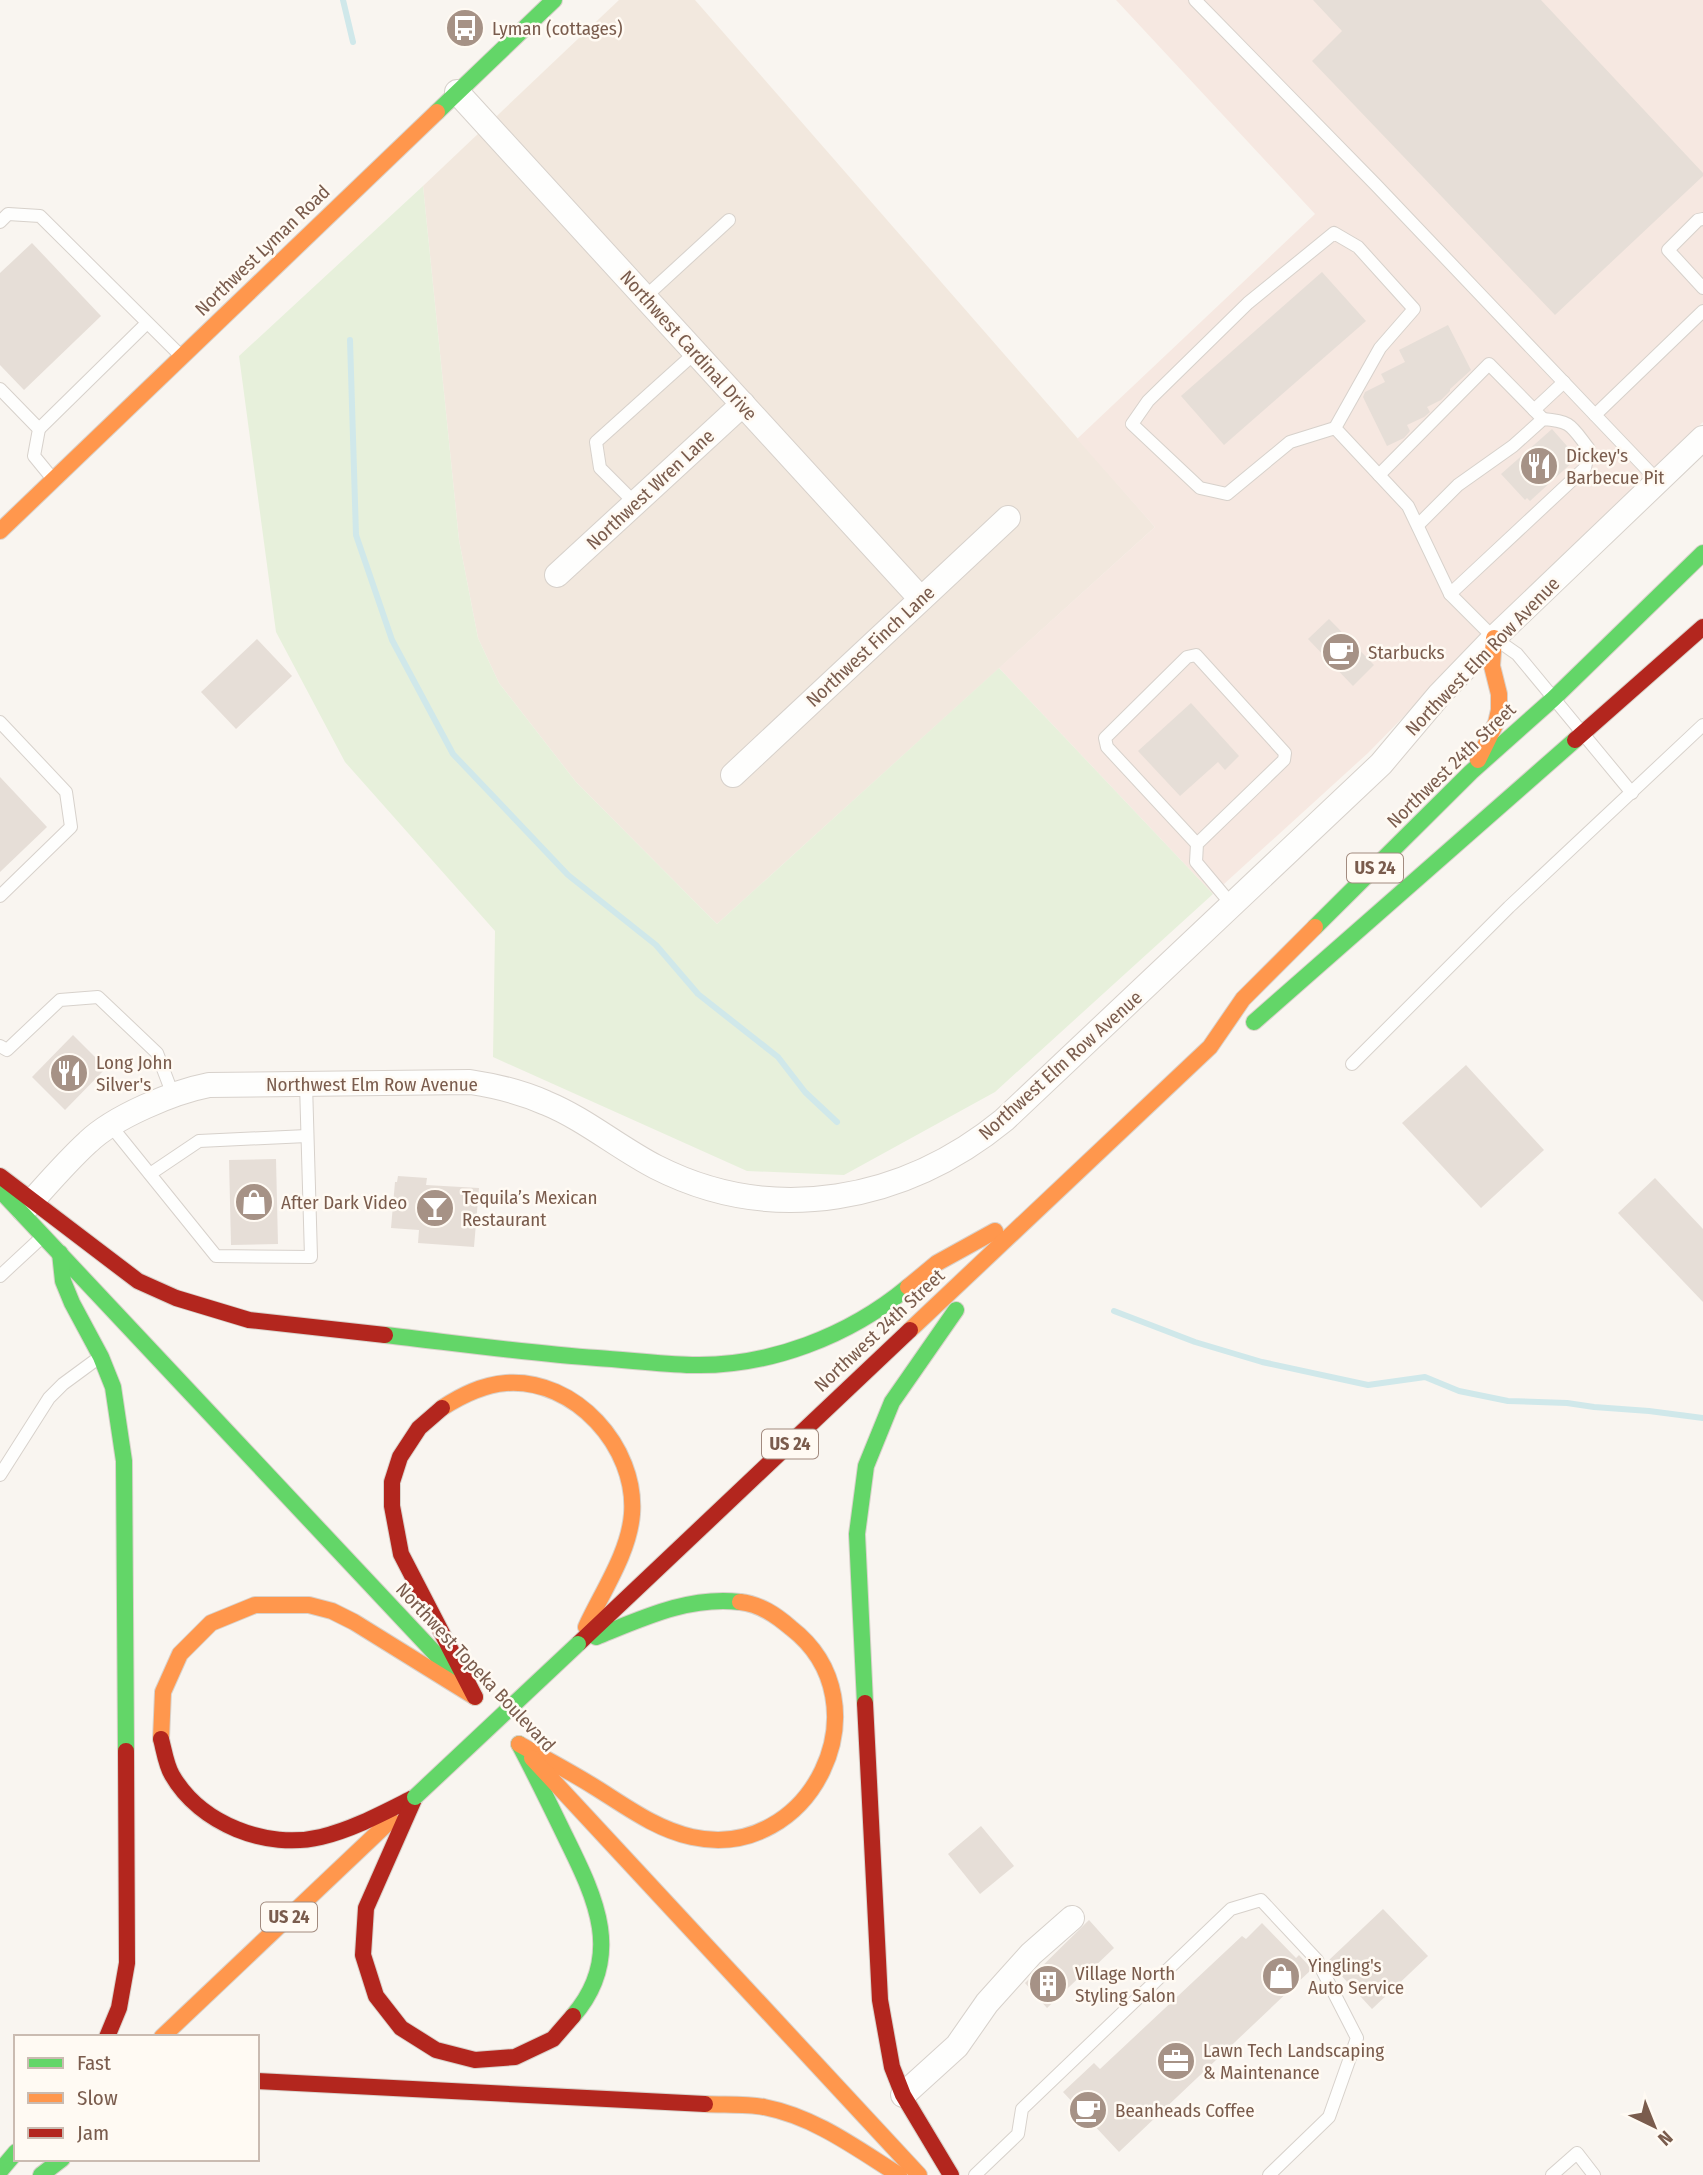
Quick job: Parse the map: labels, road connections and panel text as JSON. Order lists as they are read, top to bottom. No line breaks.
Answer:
{"streets":{"main road":["Northwest Lyman Road","Northwest 24th Street","US 24","Northwest Topeka Boulevard"],"street":["Northwest Cardinal Drive","Northwest Wren Lane","Northwest Finch Lane","Northwest Elm Row Avenue"]},"crossings":[["Northwest Lyman Road","Northwest Cardinal Drive"],["Northwest Cardinal Drive","Northwest Wren Lane"],["Northwest Cardinal Drive","Northwest Finch Lane"],["Northwest Elm Row Avenue","Northwest Topeka Boulevard"],["Northwest 24th Street","US 24"]],"places":{"bus stop":["Lyman (cottages)"],"restaurant":["Dickey's Barbecue Pit","Long John Silver's"],"cafe":["Starbucks","Beanheads Coffee"],"shop":["After Dark Video","Yingling's Auto Service"],"bar":["Tequila’s Mexican Restaurant"],"building":["Village North Styling Salon"],"office":["Lawn Tech Landscaping & Maintenance"]},"legend":["Fast","Slow","Jam"],"north":"bottom right"}
